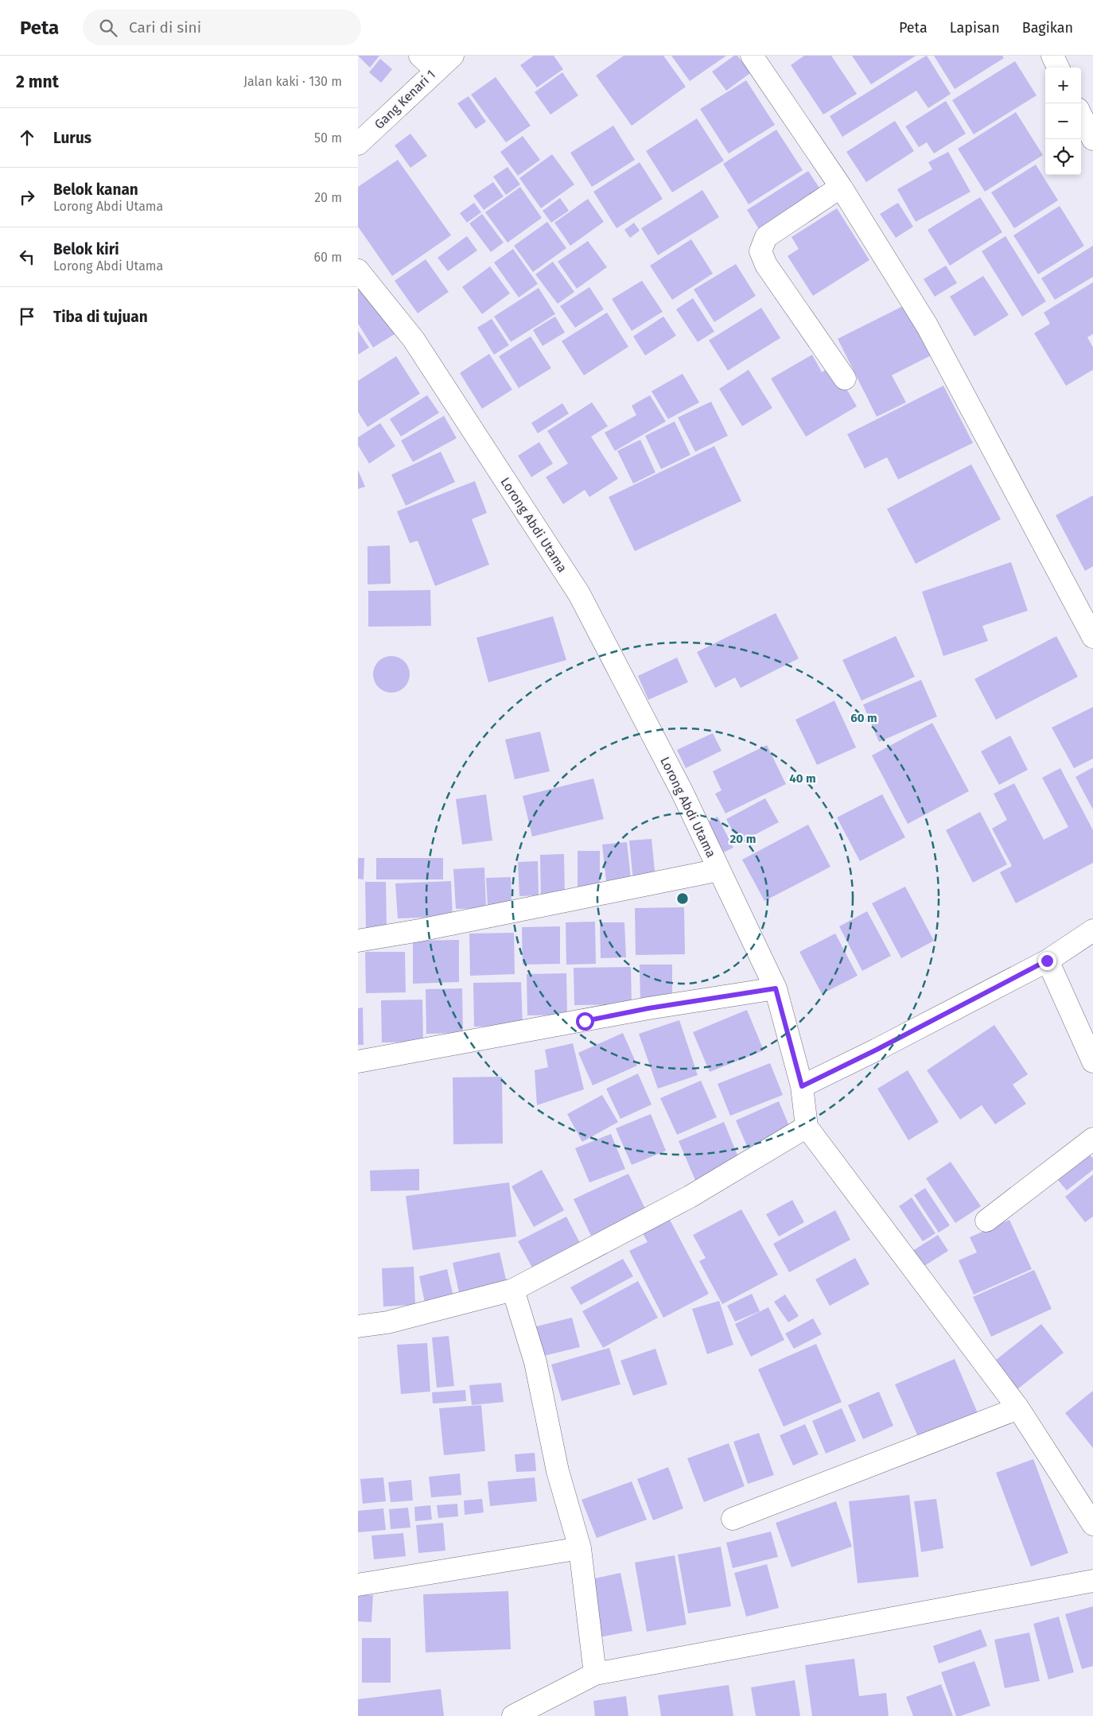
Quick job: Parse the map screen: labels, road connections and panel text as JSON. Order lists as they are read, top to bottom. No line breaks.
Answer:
{"streets":{"street":["Gang Kenari 1","Lorong Abdi Utama"]},"page":{"header":"Peta","search":"Cari di sini","nav":["Peta","Lapisan","Bagikan"],"heading":["2 mnt","Jalan kaki · 130 m"],"map_buttons":["+","−"],"list":[["Lurus","50 m"],["Belok kanan","Lorong Abdi Utama","20 m"],["Belok kiri","Lorong Abdi Utama","60 m"],"Tiba di tujuan"]},"rings":["60 m","40 m","20 m"]}
